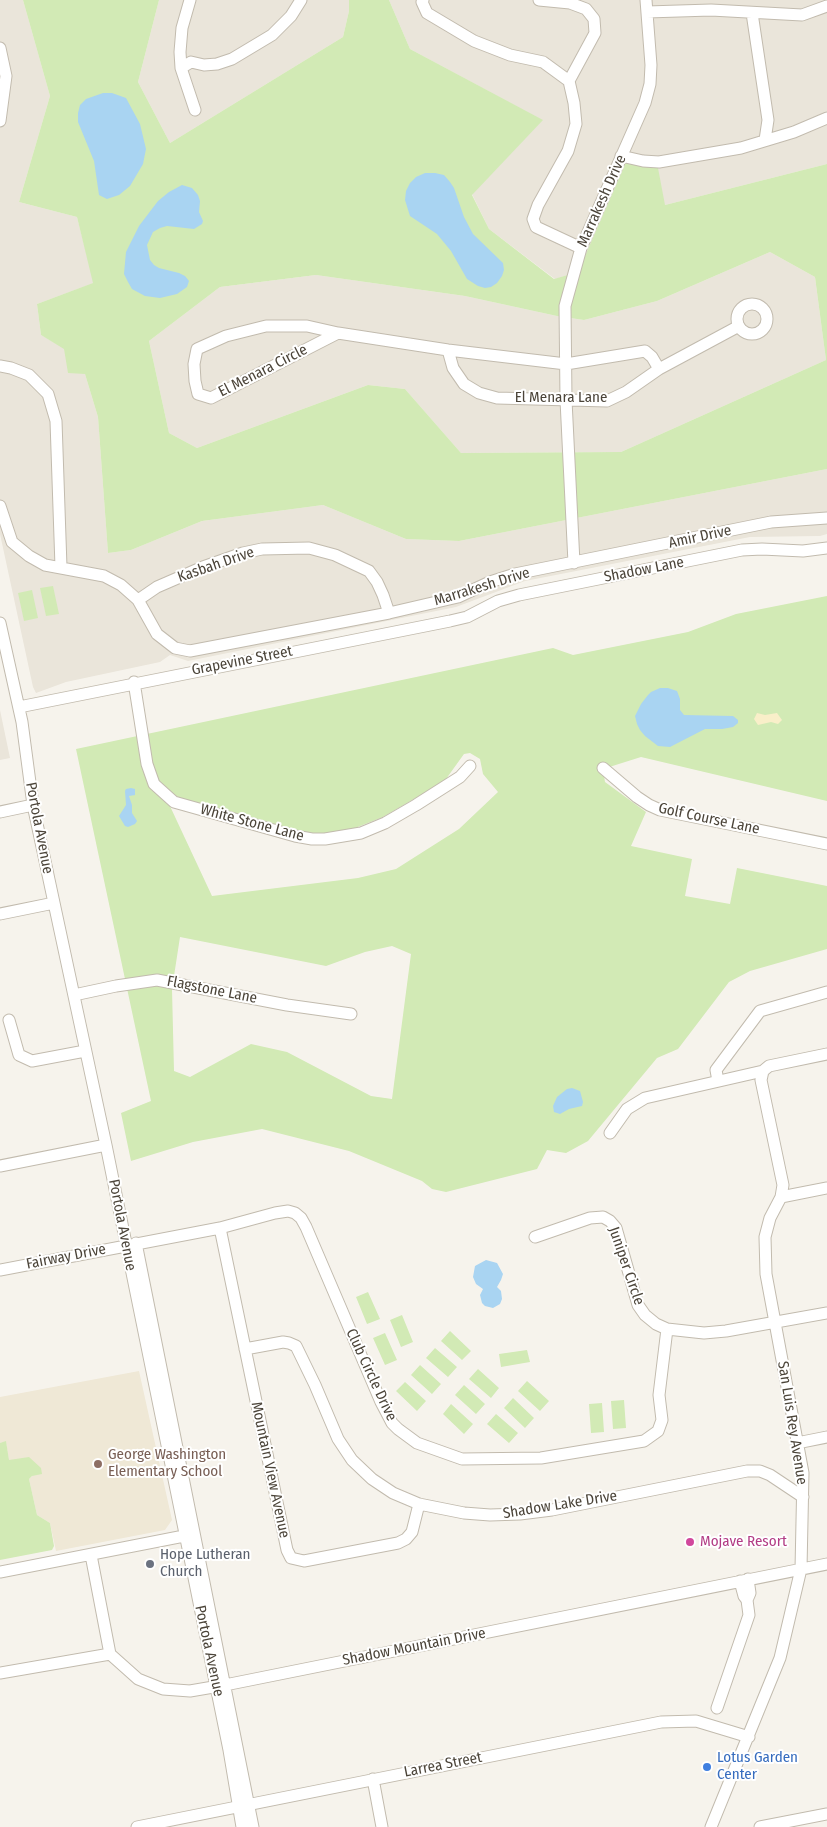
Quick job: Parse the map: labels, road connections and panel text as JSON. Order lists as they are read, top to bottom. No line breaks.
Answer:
{"streets":{"street":["Marrakesh Drive","El Menara Circle","El Menara Lane","Amir Drive","Kasbah Drive","Shadow Lane","Grapevine Street","Golf Course Lane","White Stone Lane","Portola Avenue","Flagstone Lane","Fairway Drive","Juniper Circle","Club Circle Drive","San Luis Rey Avenue","Mountain View Avenue","Shadow Lake Drive","Shadow Mountain Drive","Larrea Street"]},"crossings":[["Marrakesh Drive","El Menara Circle"],["Marrakesh Drive","El Menara Lane"],["Marrakesh Drive","Amir Drive"],["Marrakesh Drive","Kasbah Drive"],["El Menara Circle","El Menara Lane"],["Shadow Lane","Grapevine Street"],["Grapevine Street","White Stone Lane"],["Grapevine Street","Portola Avenue"],["Portola Avenue","Flagstone Lane"],["Portola Avenue","Fairway Drive"],["Portola Avenue","Shadow Mountain Drive"],["Portola Avenue","Larrea Street"],["Fairway Drive","Club Circle Drive"],["Fairway Drive","Mountain View Avenue"],["Juniper Circle","Club Circle Drive"],["Juniper Circle","San Luis Rey Avenue"],["Club Circle Drive","Mountain View Avenue"],["San Luis Rey Avenue","Shadow Lake Drive"],["San Luis Rey Avenue","Shadow Mountain Drive"],["San Luis Rey Avenue","Larrea Street"],["Mountain View Avenue","Shadow Lake Drive"]],"places":["George Washington Elementary School","Mojave Resort","Hope Lutheran Church","Lotus Garden Center"]}
